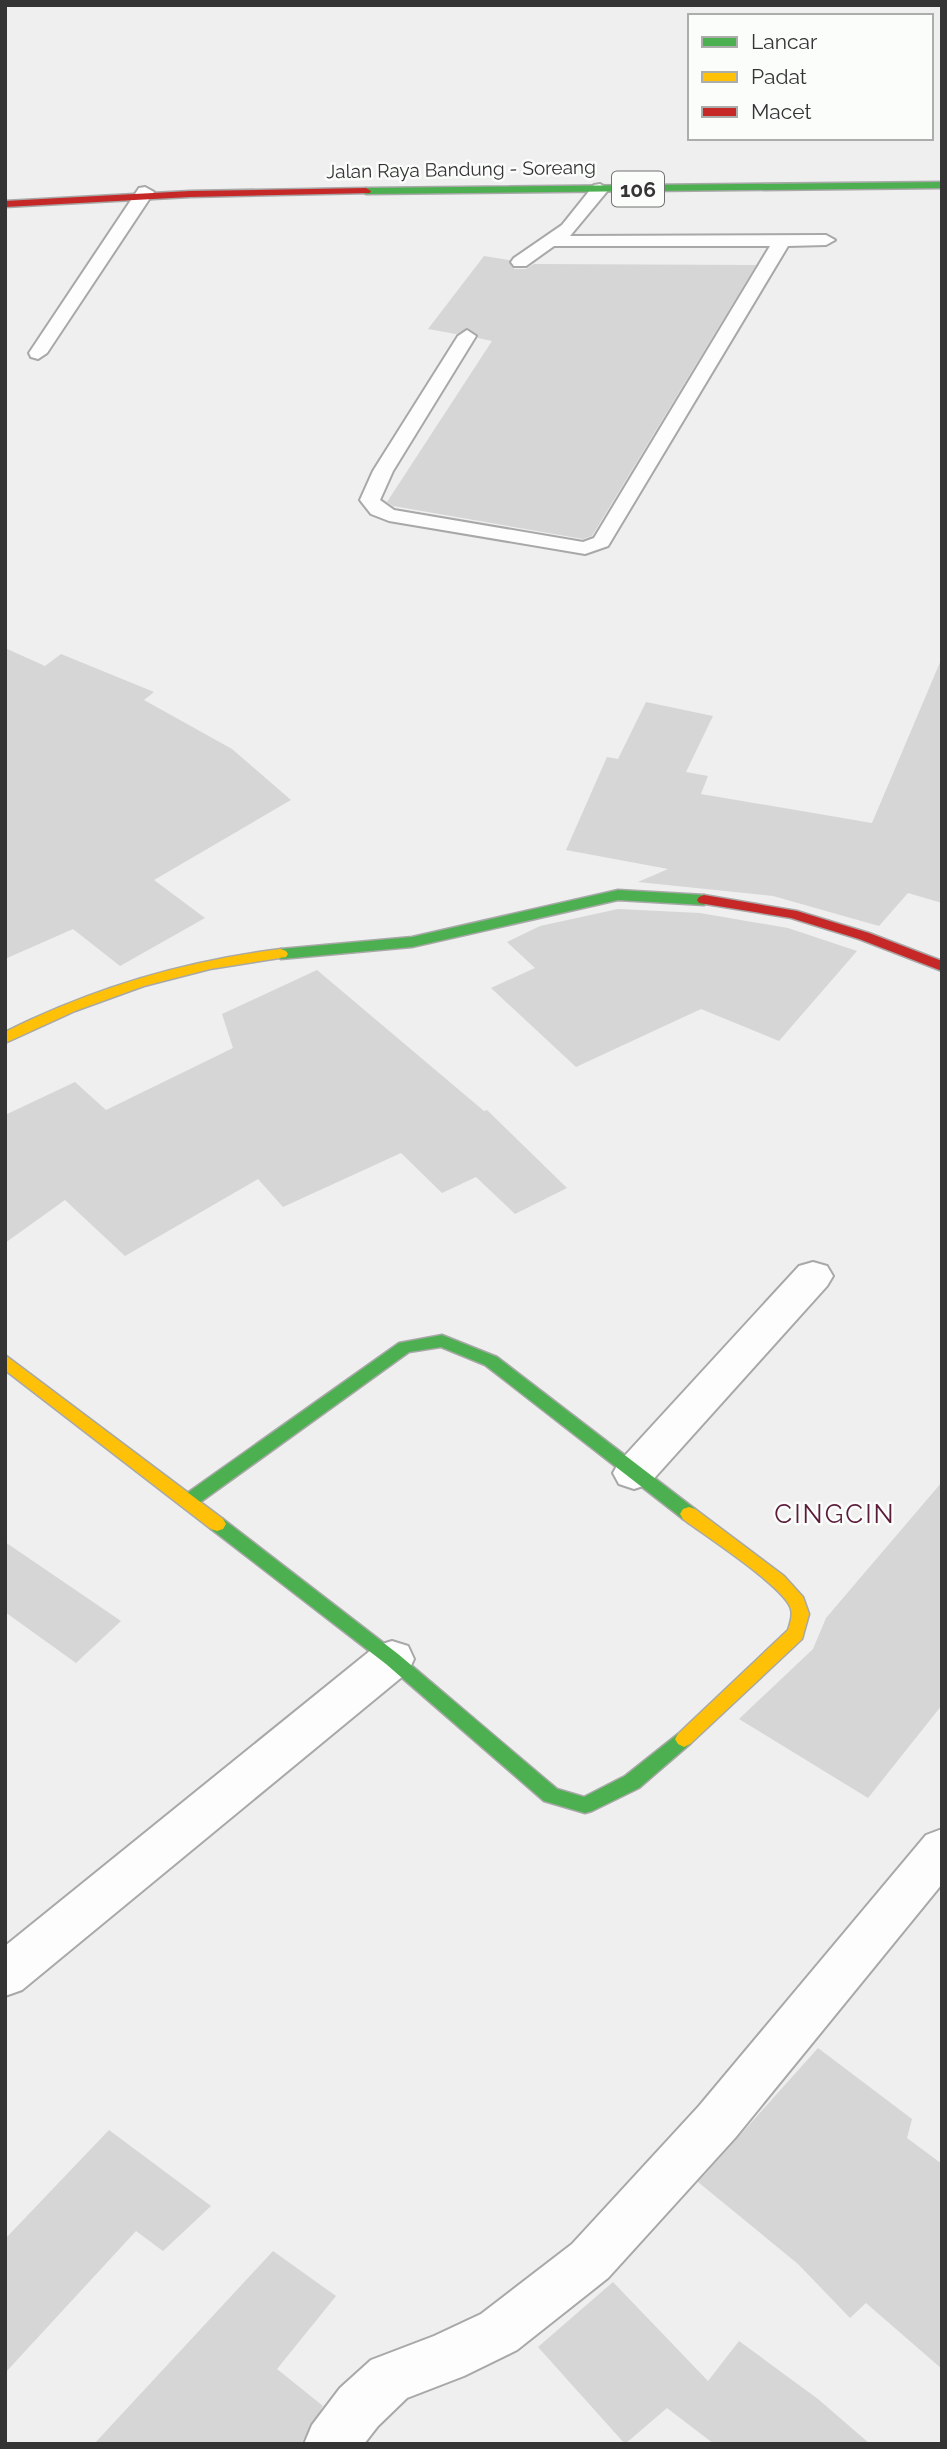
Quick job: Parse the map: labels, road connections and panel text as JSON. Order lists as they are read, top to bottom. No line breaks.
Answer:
{"streets":{"street":["Jalan Raya Bandung - Soreang","106"]},"districts":["CINGCIN"],"legend":["Lancar","Padat","Macet"]}
